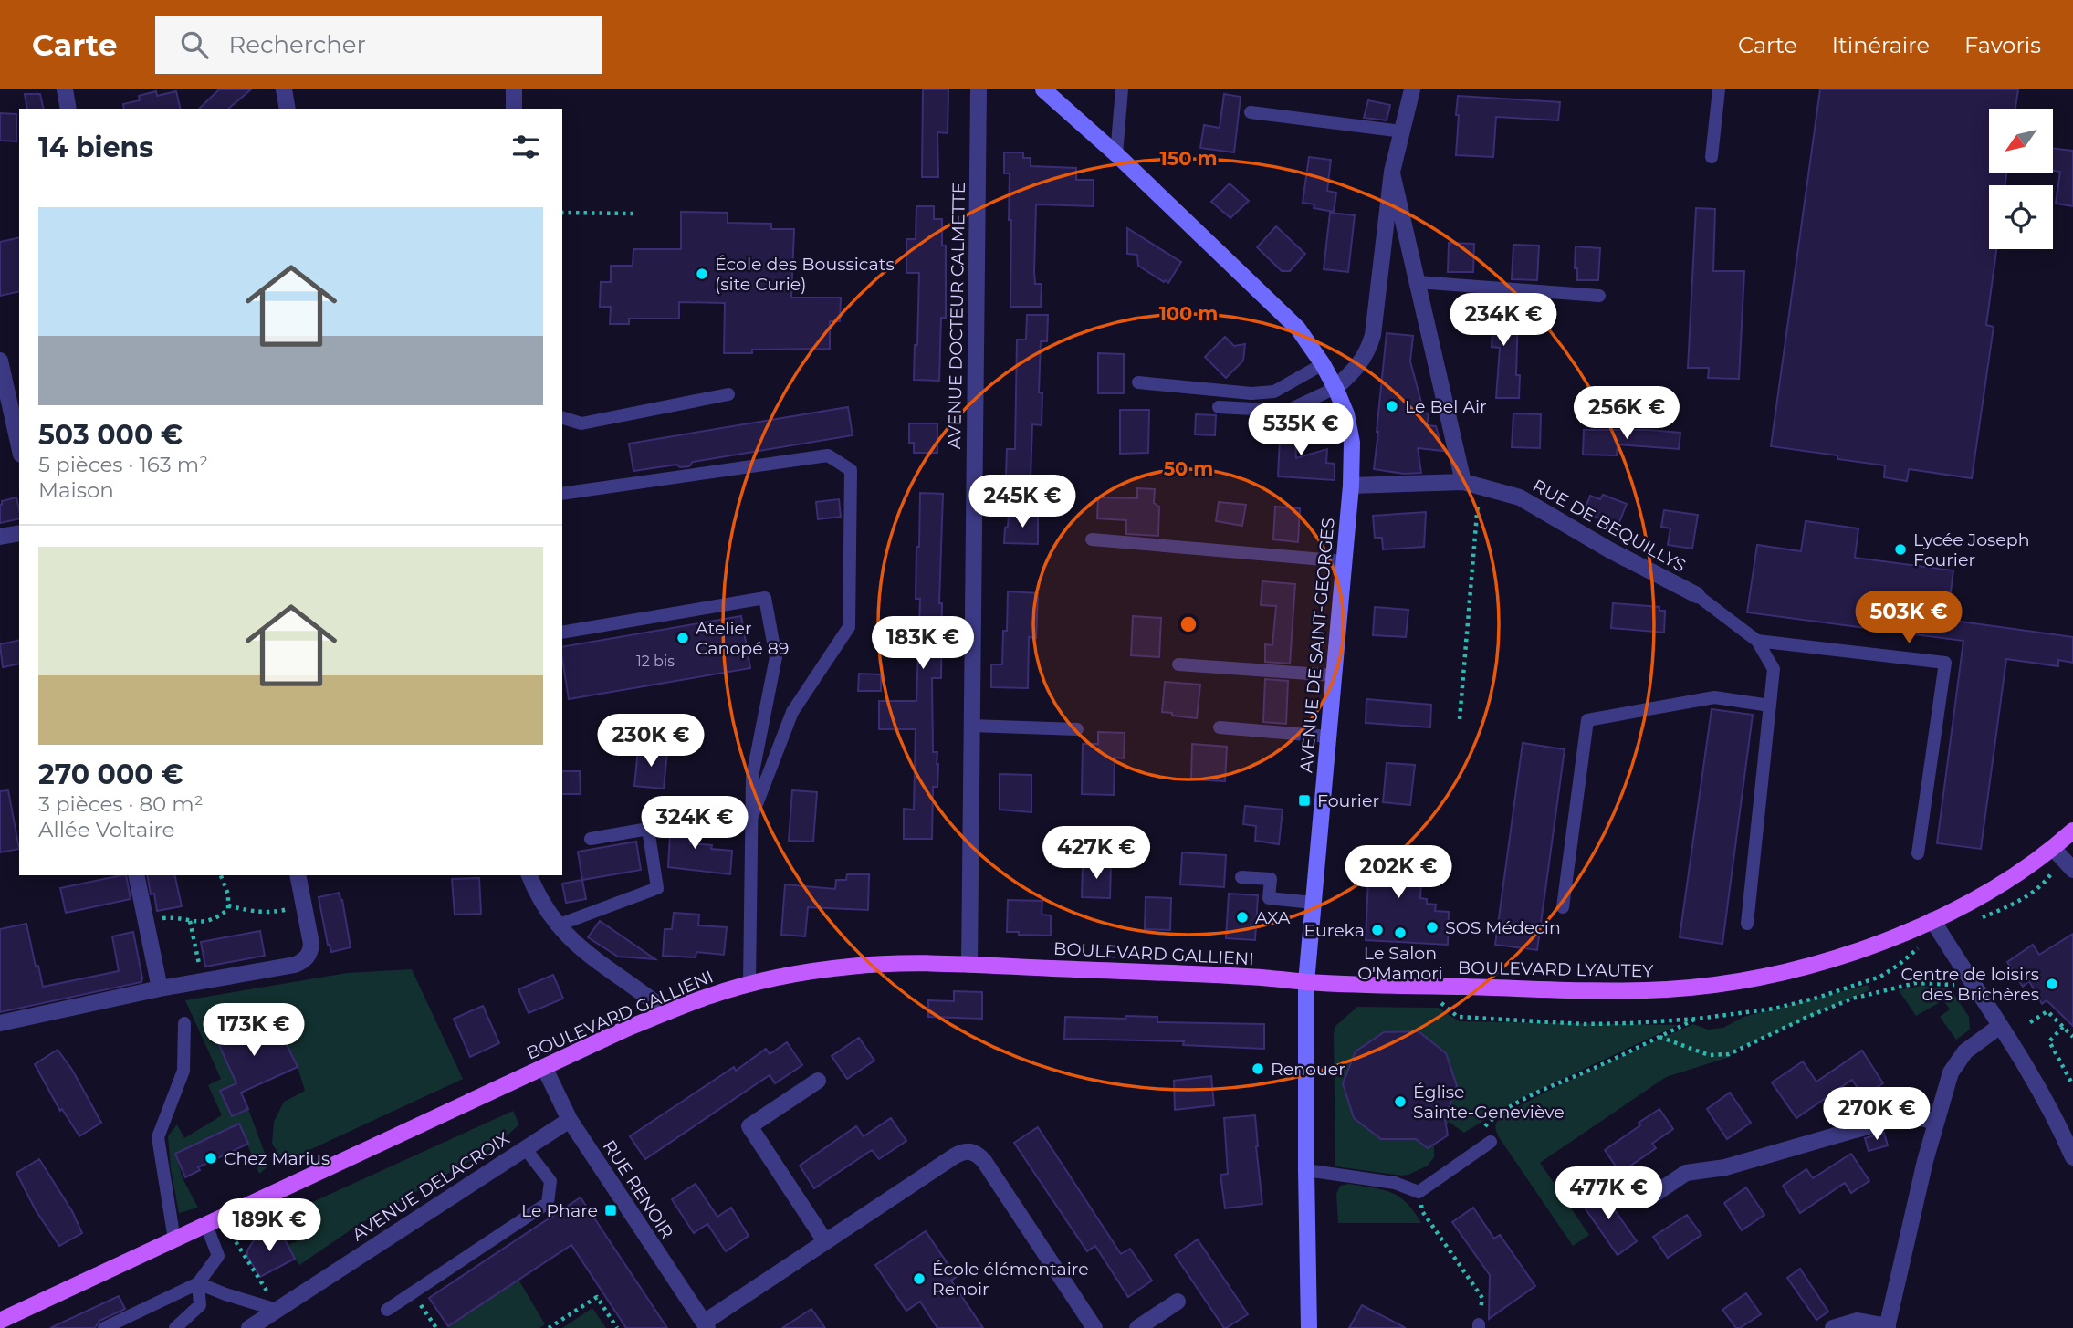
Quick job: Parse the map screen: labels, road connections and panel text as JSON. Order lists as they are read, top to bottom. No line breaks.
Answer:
{"streets":{"main road":["AVENUE DE SAINT-GEORGES","BOULEVARD GALLIENI","BOULEVARD LYAUTEY"],"street":["AVENUE DOCTEUR CALMETTE","RUE DE BEQUILLYS","AVENUE DELACROIX","RUE RENOIR"]},"crossings":[["AVENUE DOCTEUR CALMETTE","BOULEVARD GALLIENI"],["RUE DE BEQUILLYS","AVENUE DE SAINT-GEORGES"],["AVENUE DE SAINT-GEORGES","BOULEVARD GALLIENI"],["AVENUE DE SAINT-GEORGES","BOULEVARD LYAUTEY"],["BOULEVARD GALLIENI","BOULEVARD LYAUTEY"],["BOULEVARD GALLIENI","RUE RENOIR"],["AVENUE DELACROIX","RUE RENOIR"]],"places":{"other":["École des Boussicats (site Curie)","Le Bel Air","Lycée Joseph Fourier","Atelier Canopé 89","AXA","SOS Médecin","Eureka","Le Salon O'Mamori","Centre de loisirs des Brichères","Renouer","Église Sainte-Geneviève","Chez Marius","École élémentaire Renoir"],"transit":["Fourier","Le Phare"]},"house_numbers":["12 bis"],"north":"bottom left","page":{"header":"Carte","search":"Rechercher","nav":["Carte","Itinéraire","Favoris"],"heading":"14 biens","list":[{"name":"503 000 €","note":"5 pièces · 163 m² · Maison"},{"name":"270 000 €","note":"3 pièces · 80 m² · Allée Voltaire"}],"price":["234K €","256K €","535K €","245K €","503K €","183K €","230K €","324K €","427K €","202K €","173K €","270K €","477K €","189K €"]},"rings":["150 m","100 m","50 m"]}
